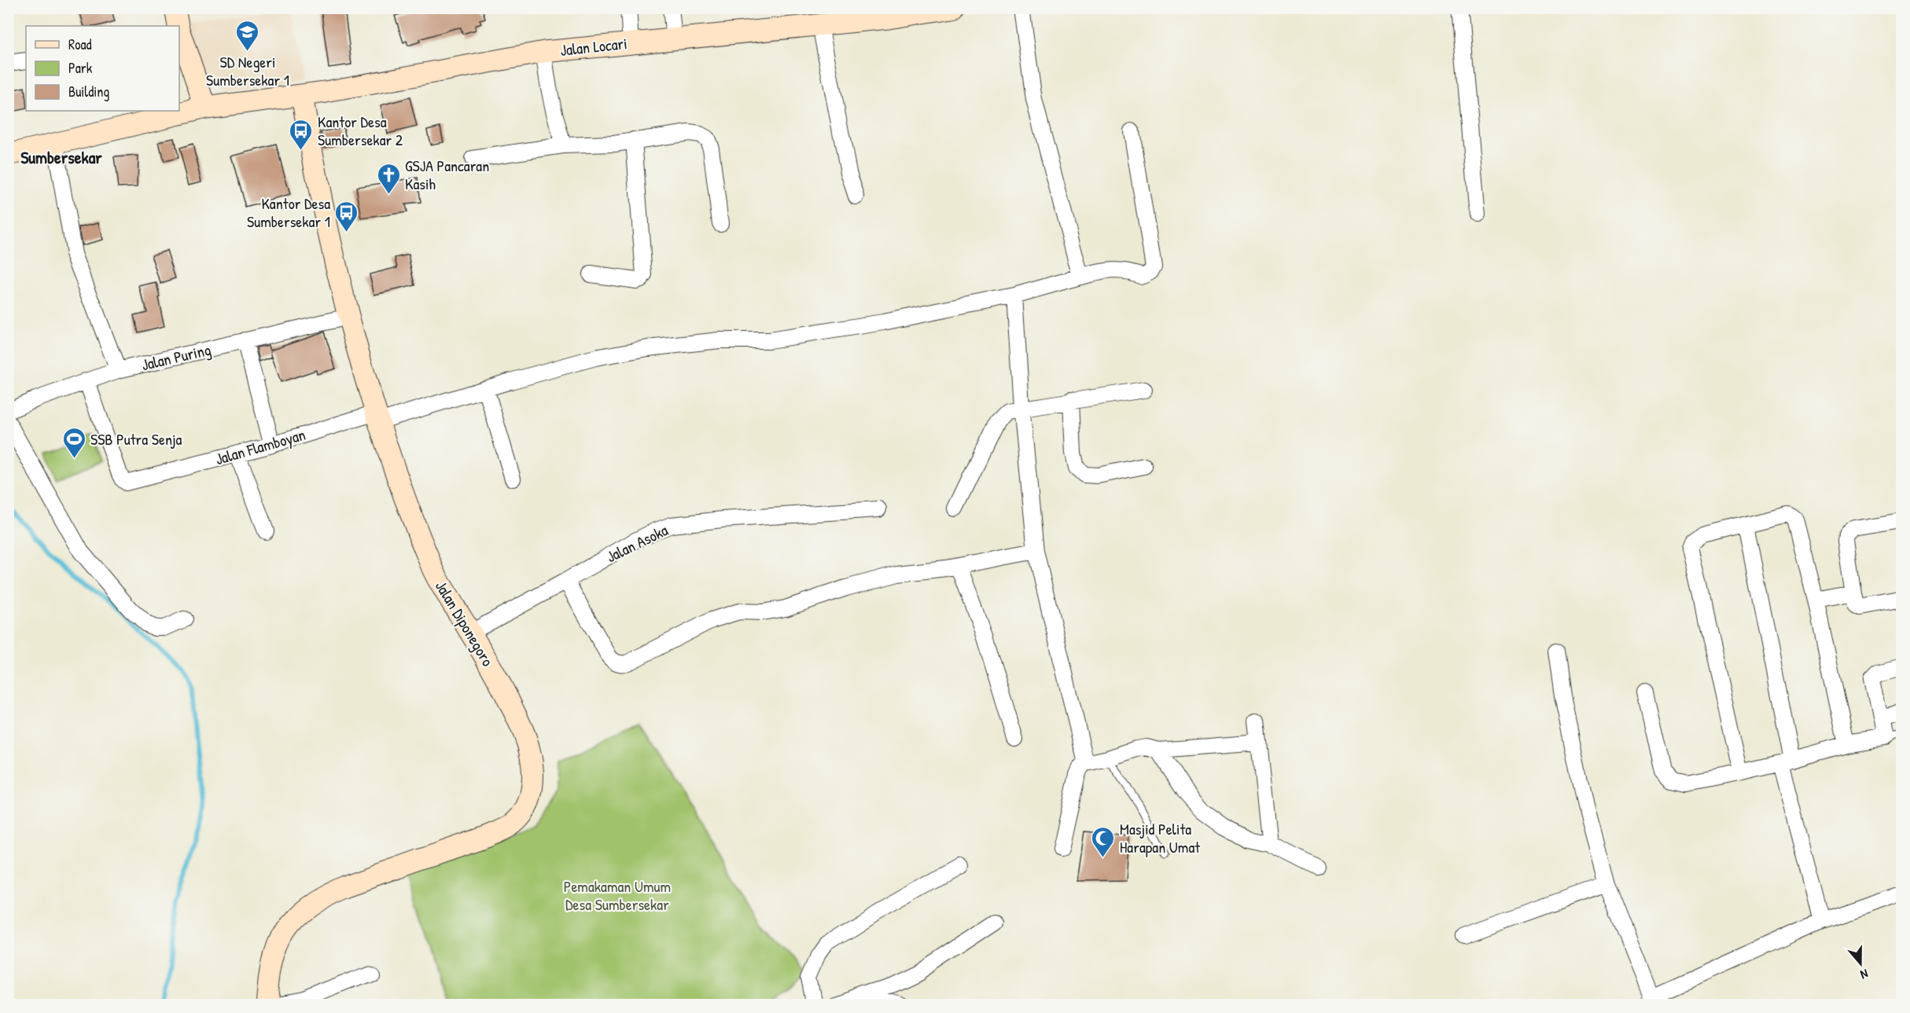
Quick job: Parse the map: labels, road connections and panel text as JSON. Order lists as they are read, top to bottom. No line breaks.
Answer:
{"streets":{"main road":["Jalan Locari","Jalan Diponegoro"],"street":["Jalan Puring","Jalan Flamboyan","Jalan Asoka"]},"crossings":[["Jalan Locari","Jalan Diponegoro"],["Jalan Puring","Jalan Flamboyan"],["Jalan Puring","Jalan Diponegoro"],["Jalan Flamboyan","Jalan Diponegoro"],["Jalan Asoka","Jalan Diponegoro"]],"districts":["Sumbersekar"],"parks":["Pemakaman Umum Desa Sumbersekar"],"places":{"school or university":["SD Negeri Sumbersekar 1"],"bus stop":["Kantor Desa Sumbersekar 2","Kantor Desa Sumbersekar 1"],"church":["GSJA Pancaran Kasih"],"sports":["SSB Putra Senja"],"mosque":["Masjid Pelita Harapan Umat"]},"legend":["Road","Park","Building"],"north":"bottom"}
